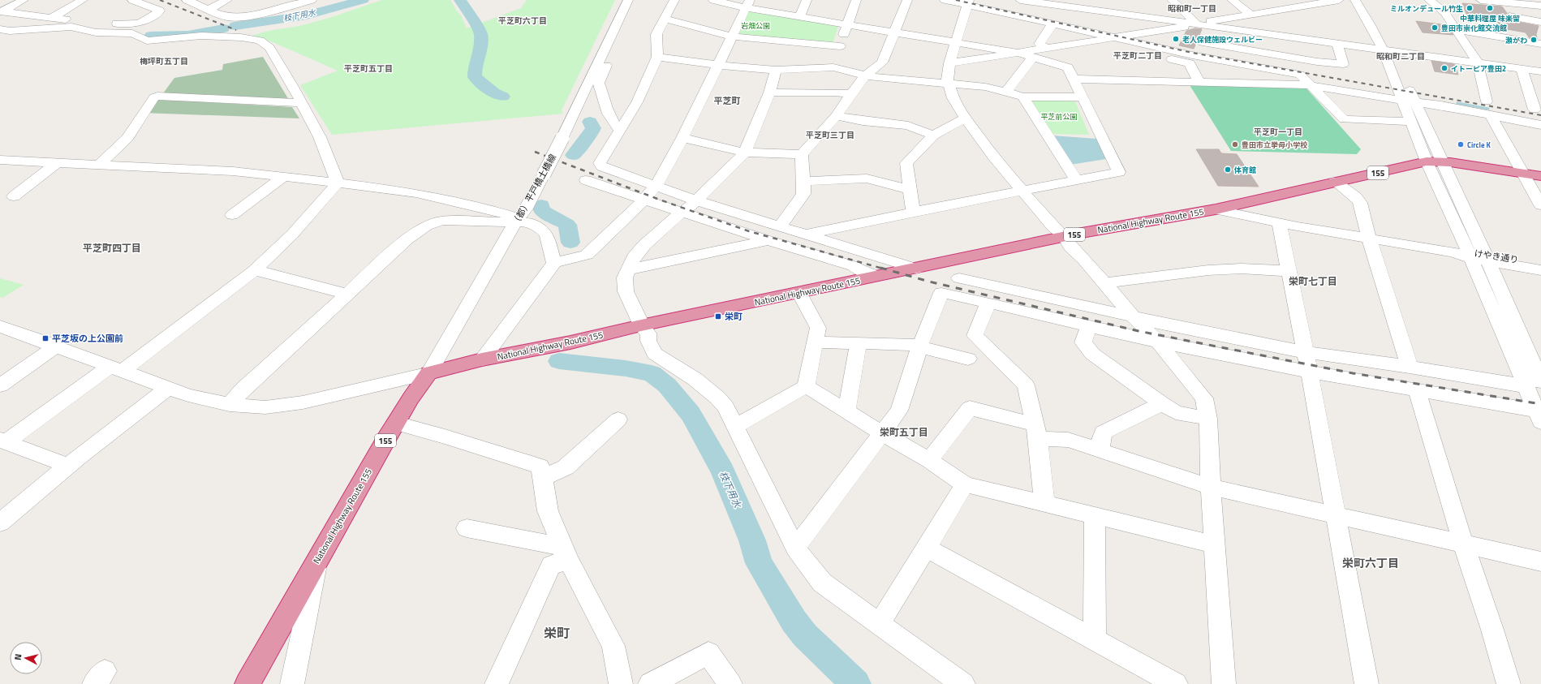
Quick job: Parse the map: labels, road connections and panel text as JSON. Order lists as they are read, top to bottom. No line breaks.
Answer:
{"streets":{"highway":["155","National Highway Route 155"],"street":["（都）平戸橋土橋線","けやき通り"]},"crossings":[["（都）平戸橋土橋線","National Highway Route 155"]],"districts":["昭和町一丁目","平芝町六丁目","平芝町二丁目","昭和町二丁目","梅坪町五丁目","平芝町五丁目","平芝町","平芝町一丁目","平芝町三丁目","平芝町四丁目","栄町七丁目","栄町五丁目","栄町六丁目","栄町"],"water":["枝下用水"],"parks":["岩畑公園","平芝前公園"],"places":{"other":["ミルオンデュール竹生","中華料理屋 味楽留","豊田市崇化館交流館","老人保健施設ウェルビー","瀬がわ","イトーピア豊田2","豊田市立挙母小学校","Circle K","体育館"],"transit":["栄町","平芝坂の上公園前"]},"north":"left"}
